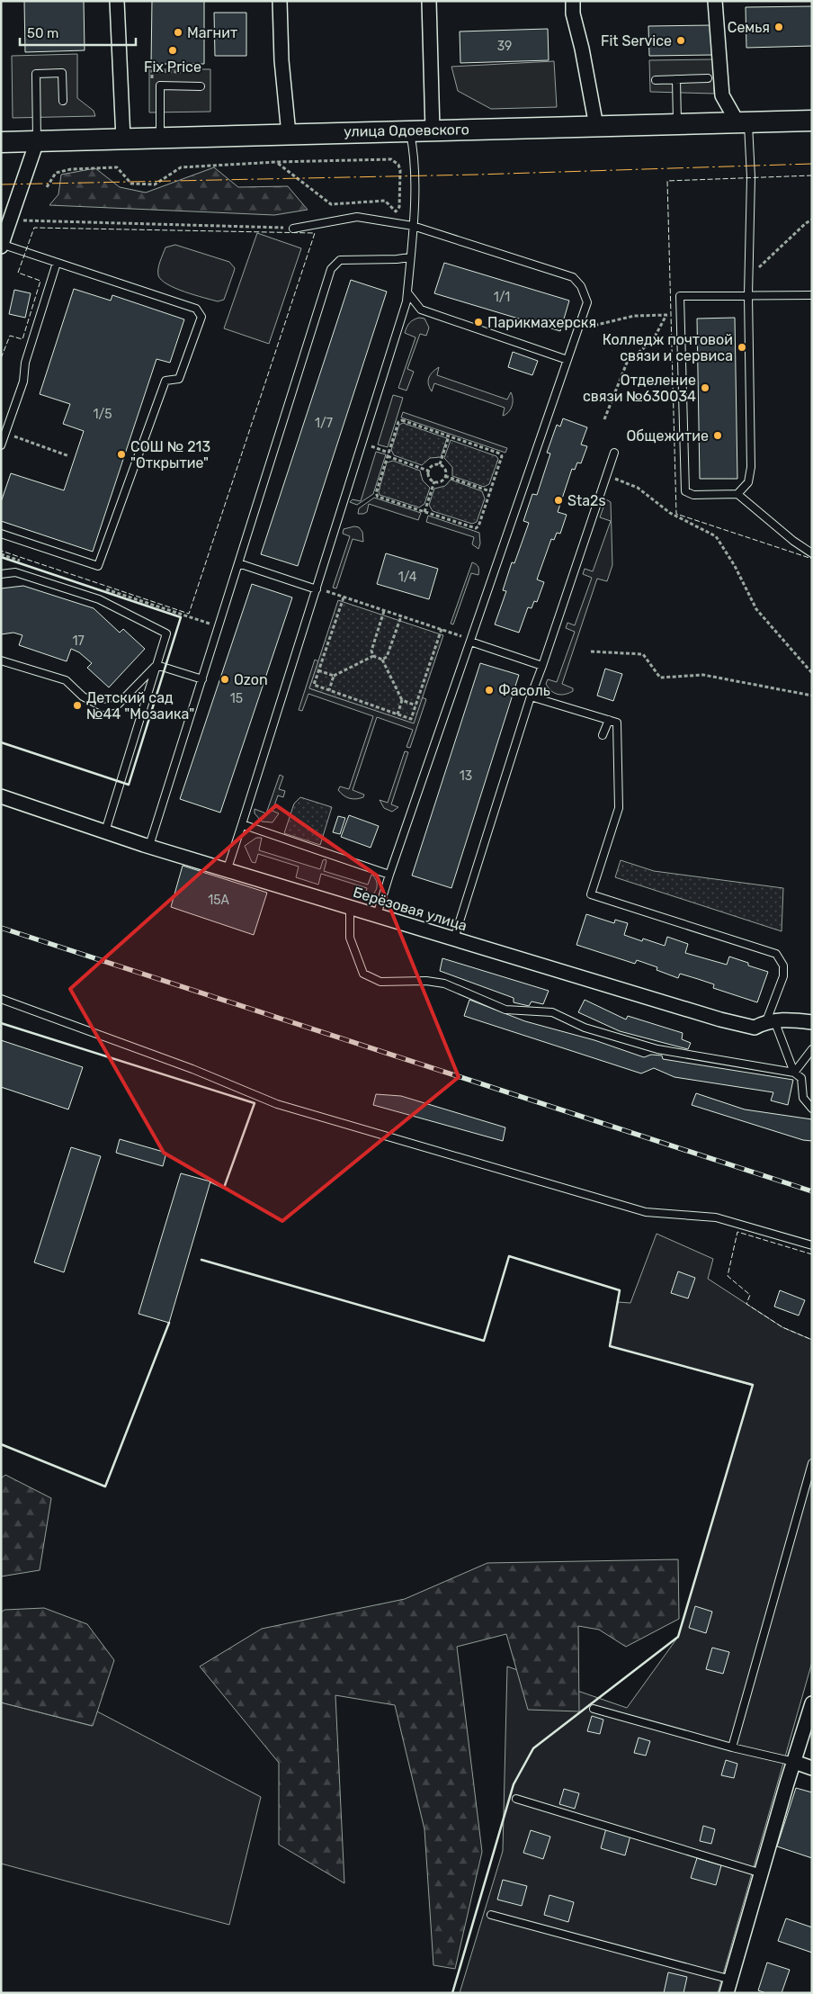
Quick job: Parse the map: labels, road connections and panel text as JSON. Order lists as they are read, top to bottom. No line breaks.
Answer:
{"streets":{"street":["улица Одоевского","Берёзовая улица"]},"places":["Семья","Магнит","Fit Service","Fix Price","Парикмахерскя","Колледж почтовой связи и сервиса","Отделение связи №630034","Общежитие","СОШ № 213 \"Открытие\"","Sta2s","Ozon","Фасоль","Детский сад №44 \"Мозаика\""],"house_numbers":["39","1/1","1/5","1/7","1/4","17","15","13","15А"],"scale_bar":"50 m"}
